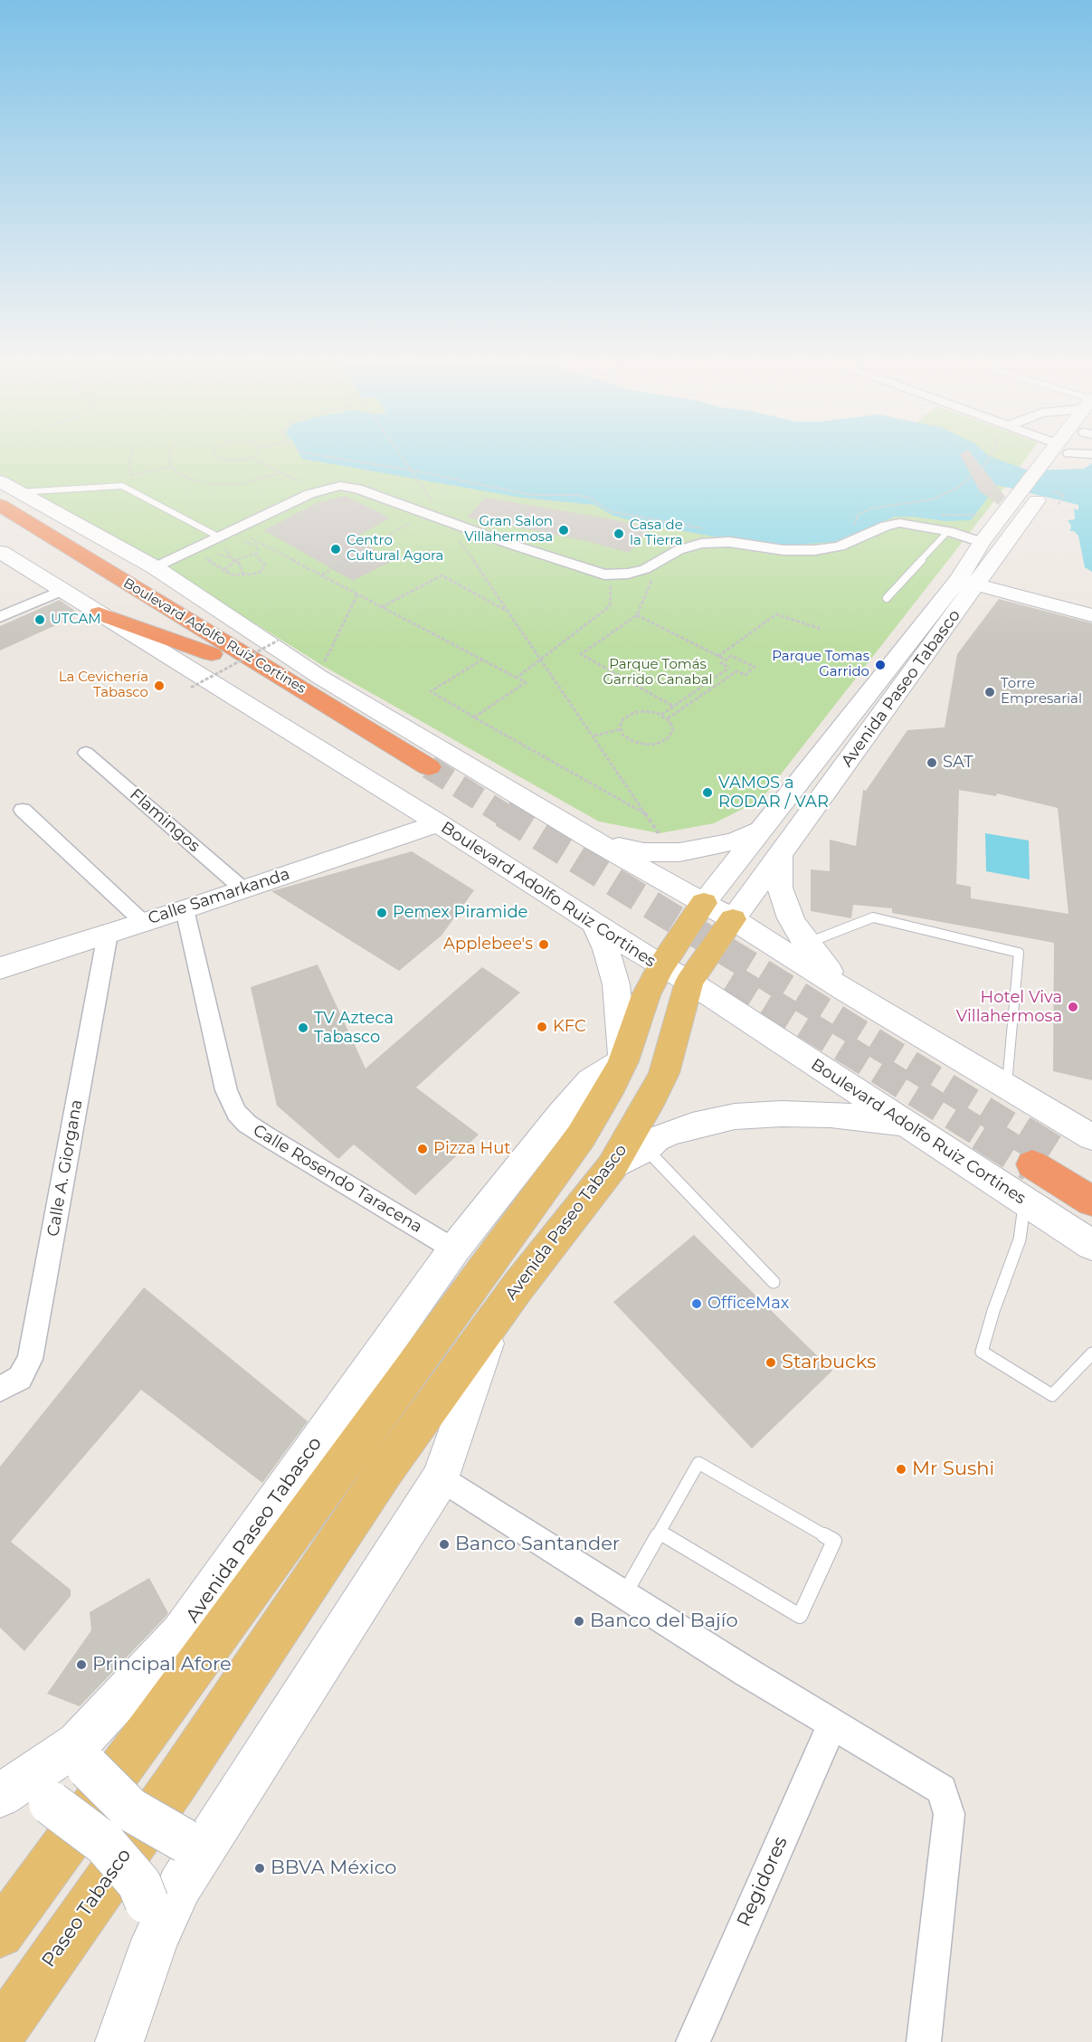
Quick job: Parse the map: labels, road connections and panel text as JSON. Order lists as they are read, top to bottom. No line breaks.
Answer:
{"streets":{"highway":["Boulevard Adolfo Ruíz Cortines"],"main road":["Avenida Paseo Tabasco","Boulevard Adolfo Ruiz Cortines","Calle Samarkanda","Paseo Tabasco"],"street":["Flamingos","Calle A. Giorgana","Calle Rosendo Taracena","Regidores"]},"crossings":[["Avenida Paseo Tabasco","Boulevard Adolfo Ruiz Cortines"],["Avenida Paseo Tabasco","Calle Rosendo Taracena"],["Avenida Paseo Tabasco","Paseo Tabasco"],["Flamingos","Calle Samarkanda"],["Boulevard Adolfo Ruiz Cortines","Calle Samarkanda"],["Calle Samarkanda","Calle A. Giorgana"],["Calle Samarkanda","Calle Rosendo Taracena"]],"parks":["Parque Tomás Garrido Canabal"],"places":["Gran Salon Villahermosa","Casa de la Tierra","Centro Cultural Agora","UTCAM","Parque Tomas Garrido","La Cevichería Tabasco","Torre Empresarial","SAT","VAMOS a RODAR / VAR","Pemex Piramide","Applebee's","Hotel Viva Villahermosa","KFC","TV Azteca Tabasco","Pizza Hut","OfficeMax","Starbucks","Mr Sushi","Banco Santander","Banco del Bajío","Principal Afore","BBVA México"]}
